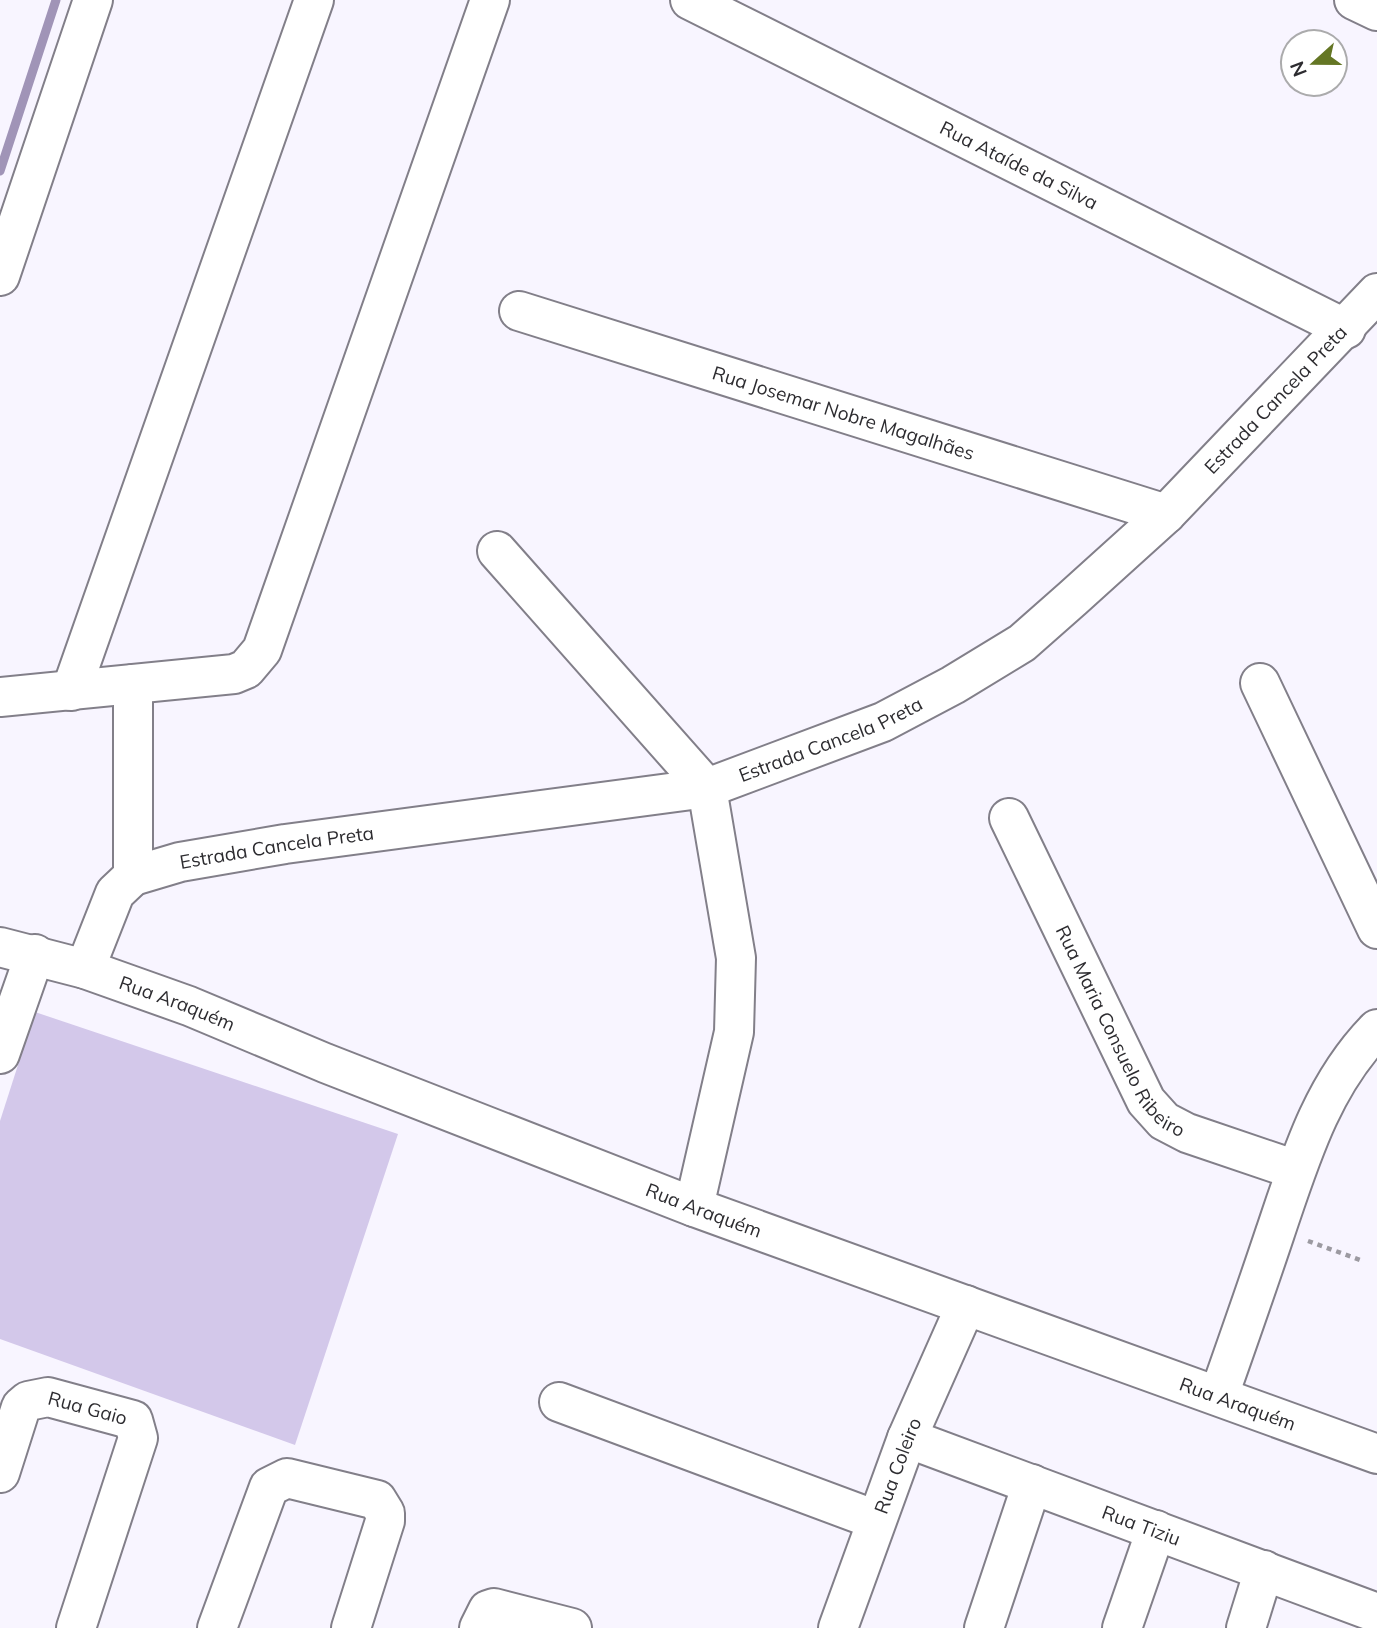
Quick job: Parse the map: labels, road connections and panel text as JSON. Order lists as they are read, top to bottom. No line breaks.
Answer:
{"streets":{"street":["Rua Ataíde da Silva","Estrada Cancela Preta","Rua Josemar Nobre Magalhães","Rua Araquém","Rua Maria Consuelo Ribeiro","Rua Gaio","Rua Coleiro","Rua Tiziu"]},"crossings":[["Rua Ataíde da Silva","Estrada Cancela Preta"],["Estrada Cancela Preta","Rua Josemar Nobre Magalhães"],["Rua Araquém","Rua Coleiro"],["Rua Coleiro","Rua Tiziu"]],"north":"left"}
